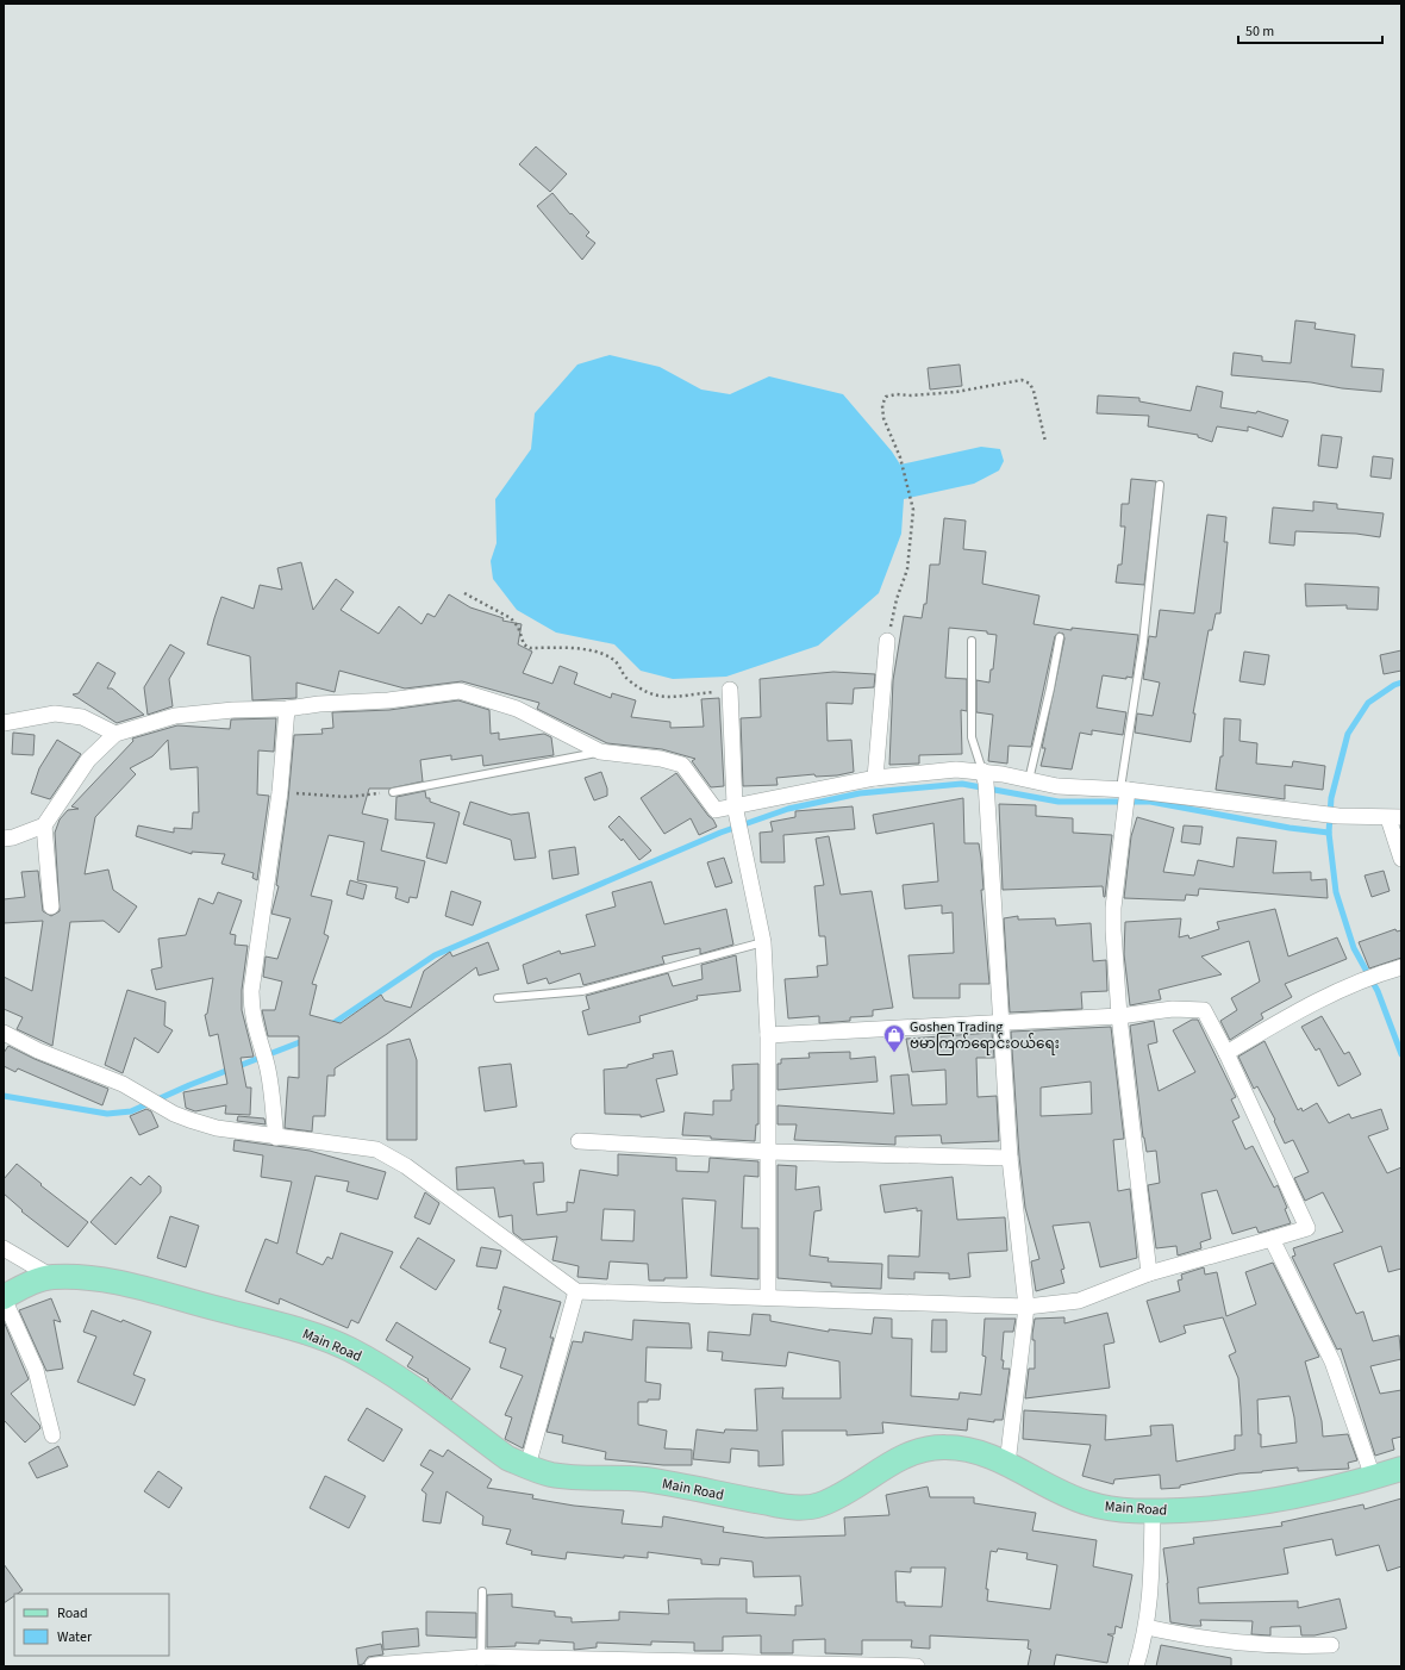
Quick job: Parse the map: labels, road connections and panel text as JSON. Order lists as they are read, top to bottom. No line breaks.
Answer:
{"streets":{"main road":["Main Road"]},"places":{"shop":["Goshen Trading ဗမာကြက်ရောင်းဝယ်ရေး"]},"legend":["Road","Water"],"scale_bar":"50 m"}
